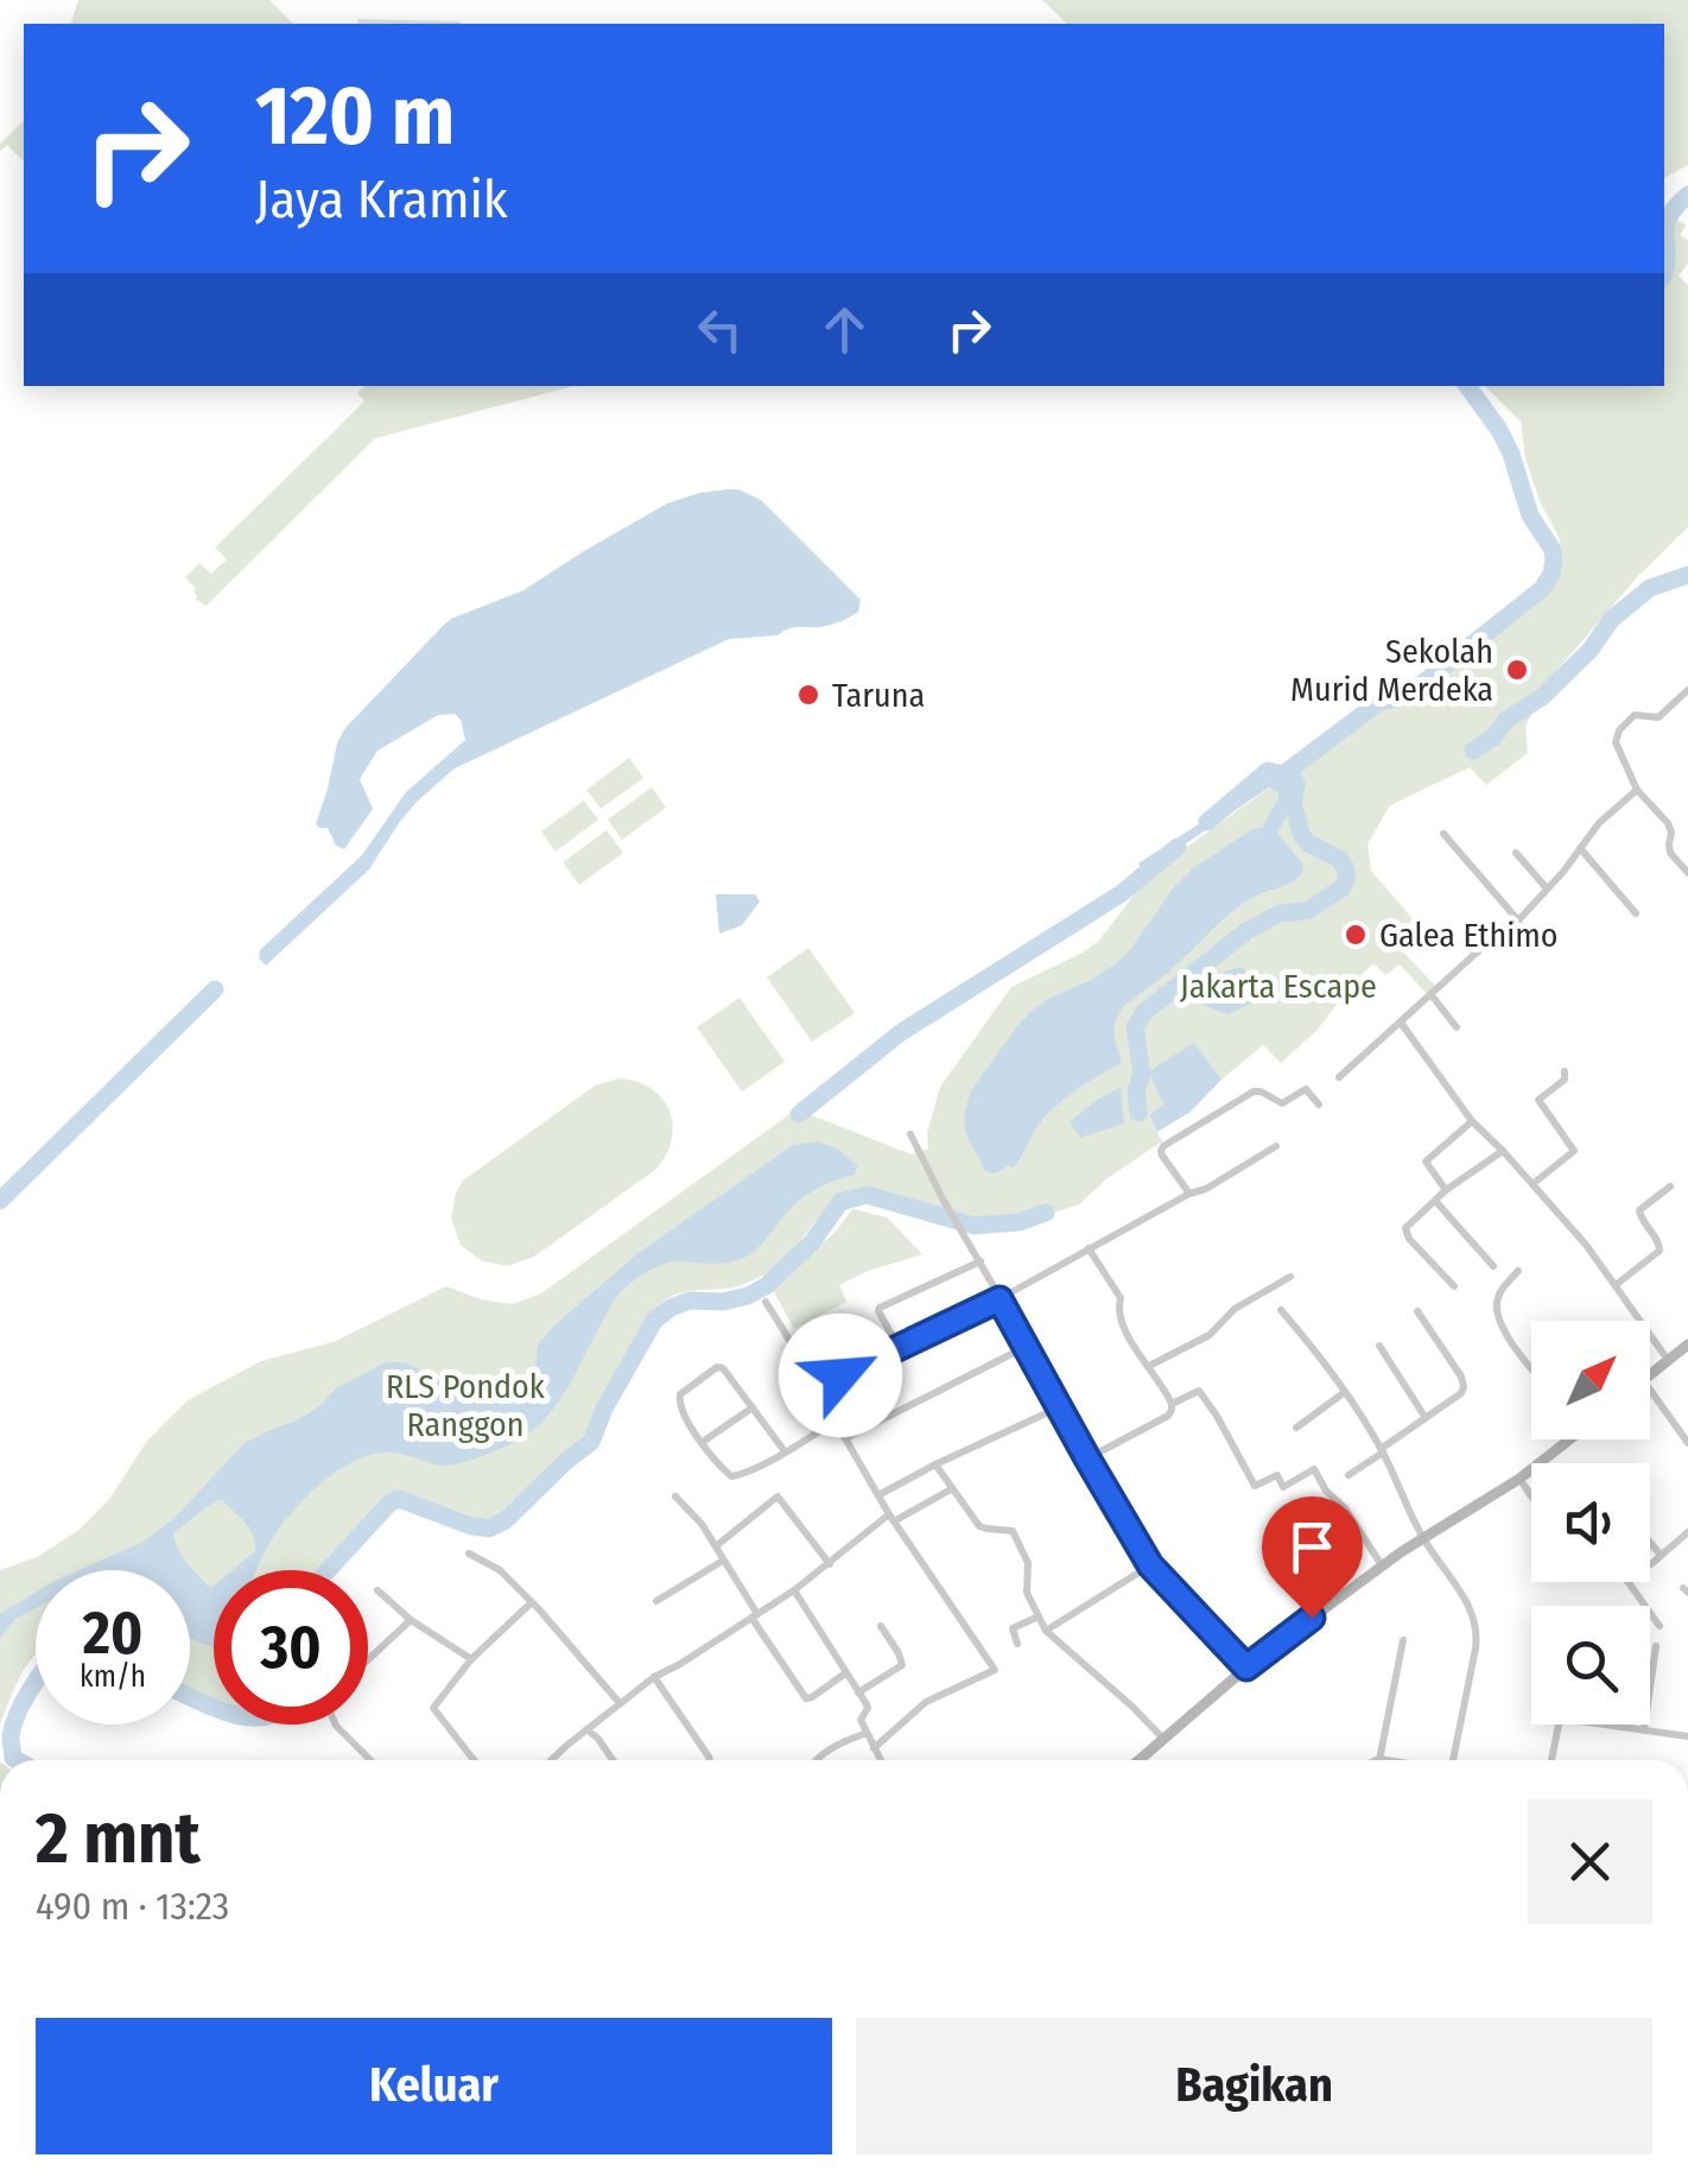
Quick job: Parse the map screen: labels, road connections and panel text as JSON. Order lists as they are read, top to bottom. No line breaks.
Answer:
{"parks":["Jakarta Escape","RLS Pondok Ranggon"],"places":["Sekolah Murid Merdeka","Taruna","Galea Ethimo"],"north":"top right","page":{"turn":["120 m","Jaya Kramik"],"speed":"20 km/h","limit":"30","heading":["2 mnt","490 m · 13:23"],"buttons":["Keluar","Bagikan"]}}
